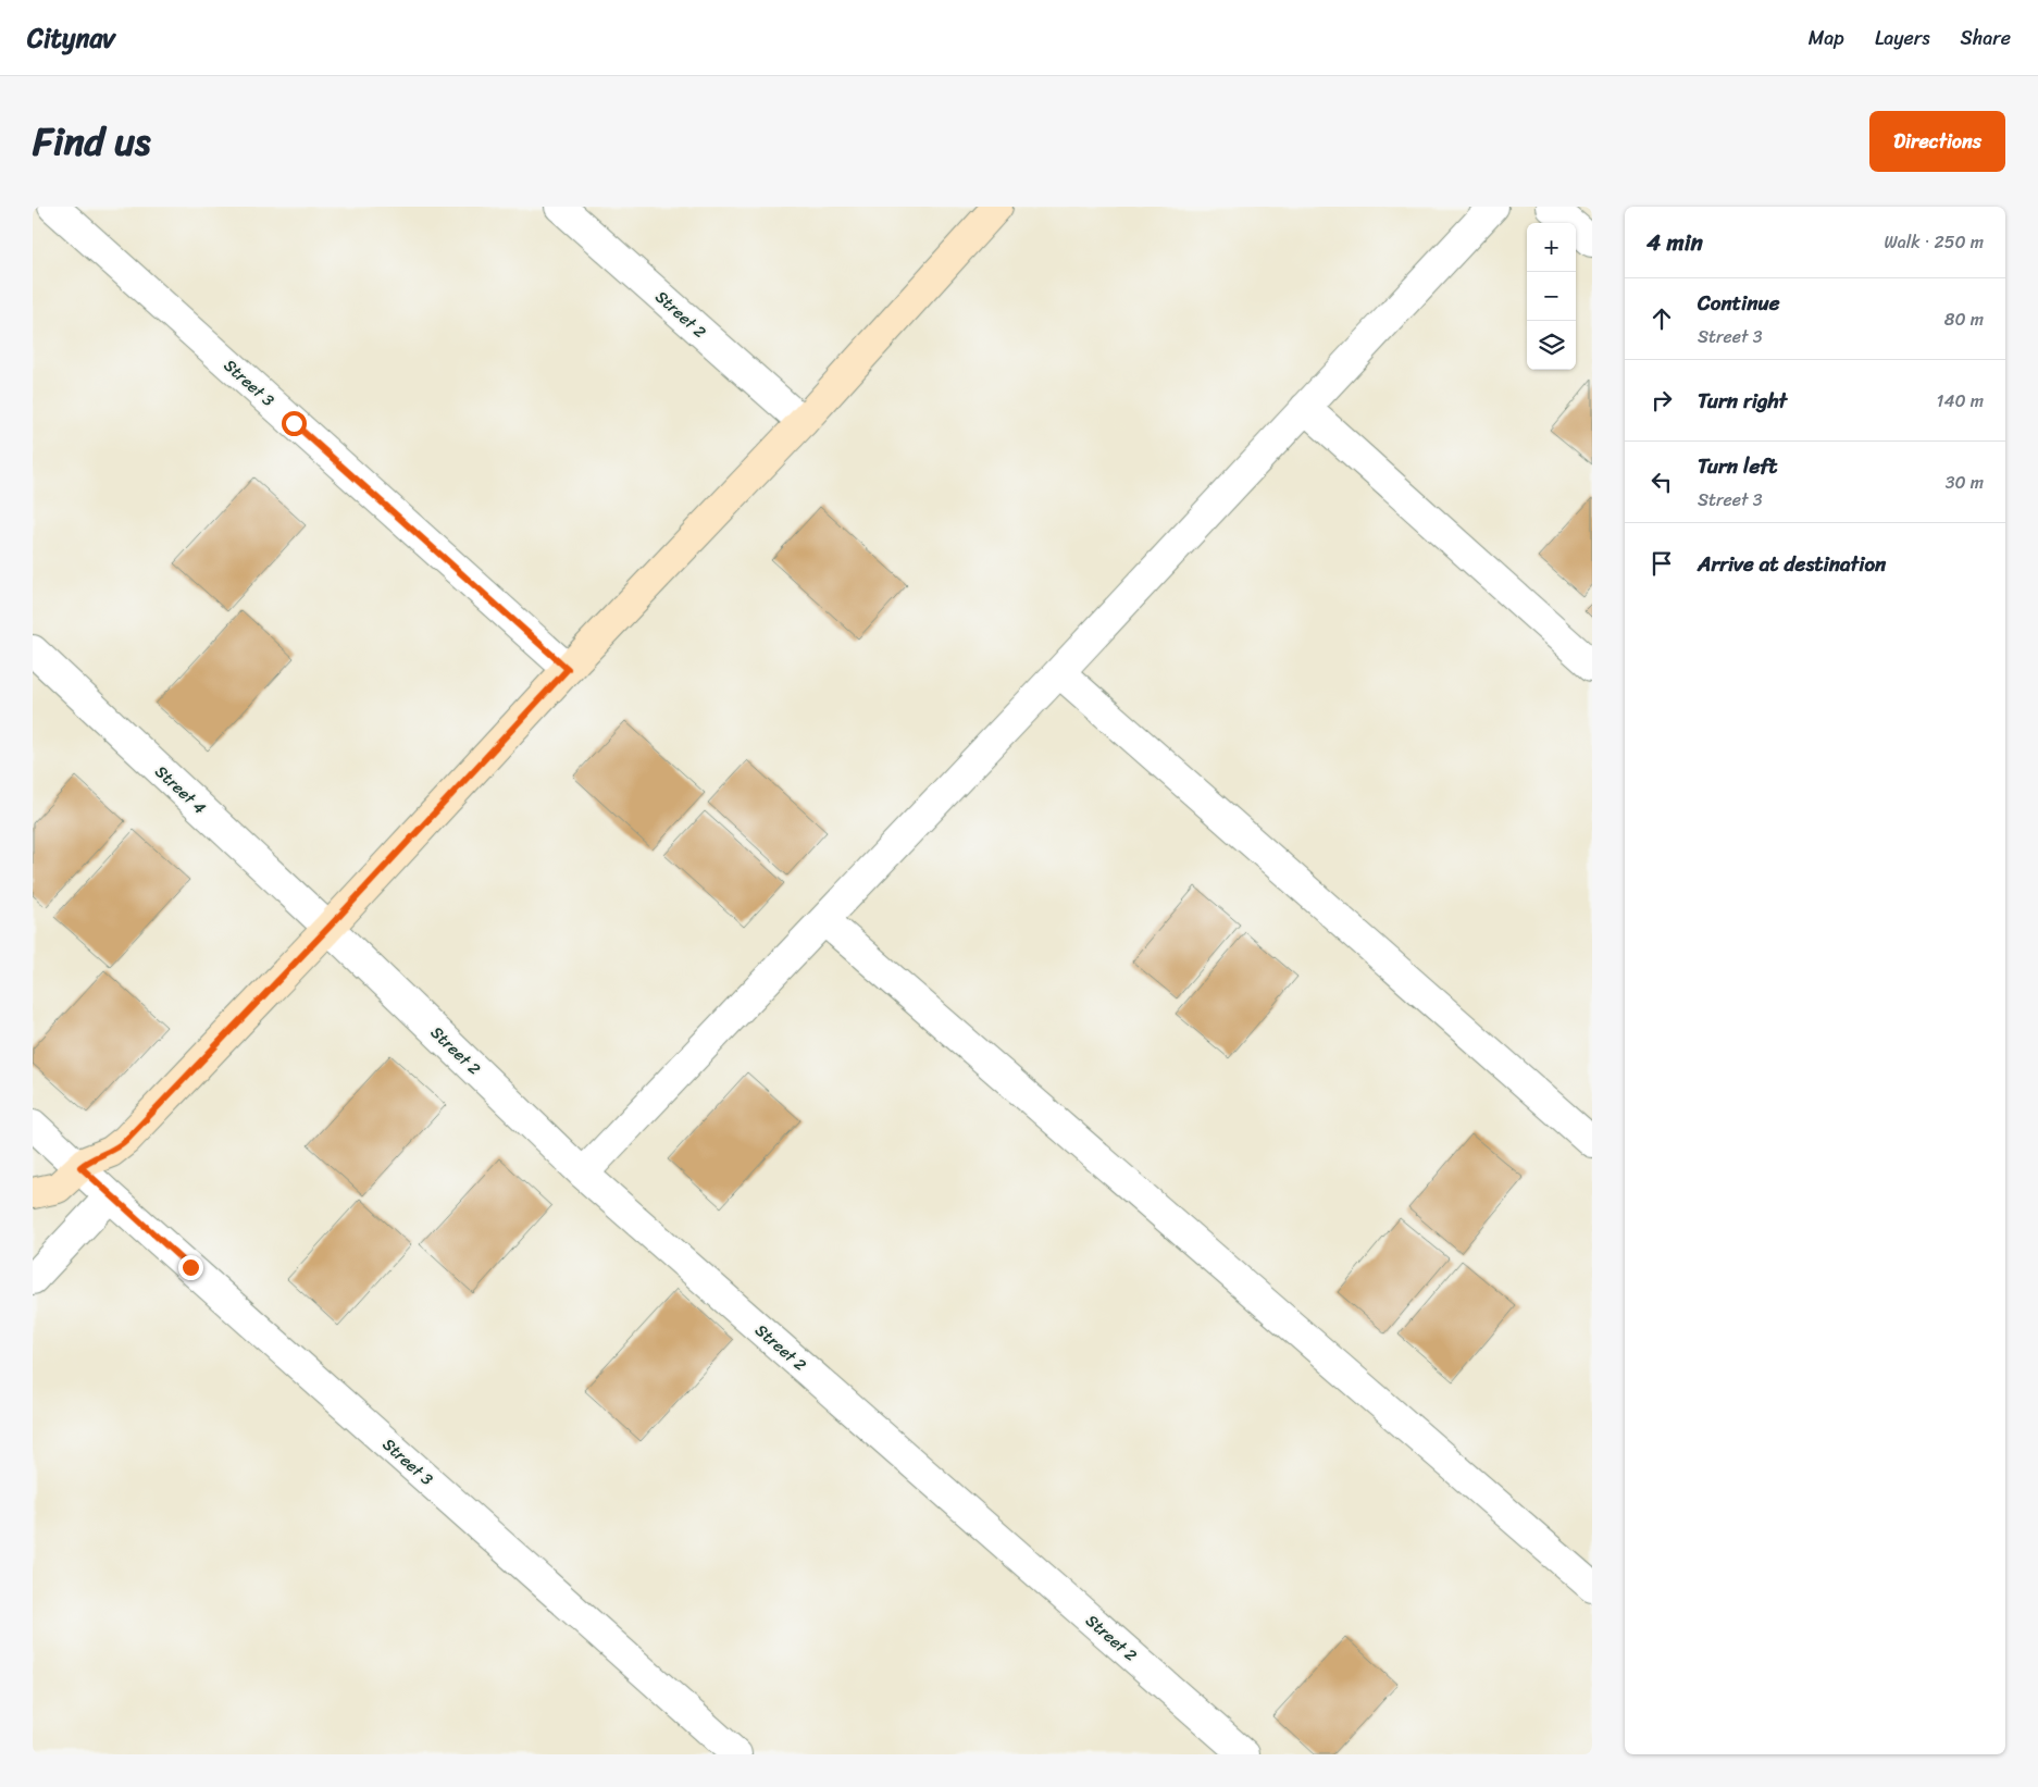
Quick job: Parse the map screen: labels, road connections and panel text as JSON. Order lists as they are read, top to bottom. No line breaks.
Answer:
{"streets":{"street":["Street 2","Street 3","Street 4"]},"crossings":[["Street 2","Street 4"]],"page":{"header":"Citynav","nav":["Map","Layers","Share"],"title":"Find us","buttons":"Directions","heading":["4 min","Walk · 250 m"],"map_buttons":["+","−"],"list":[["Continue","Street 3","80 m"],["Turn right","140 m"],["Turn left","Street 3","30 m"],"Arrive at destination"]}}
